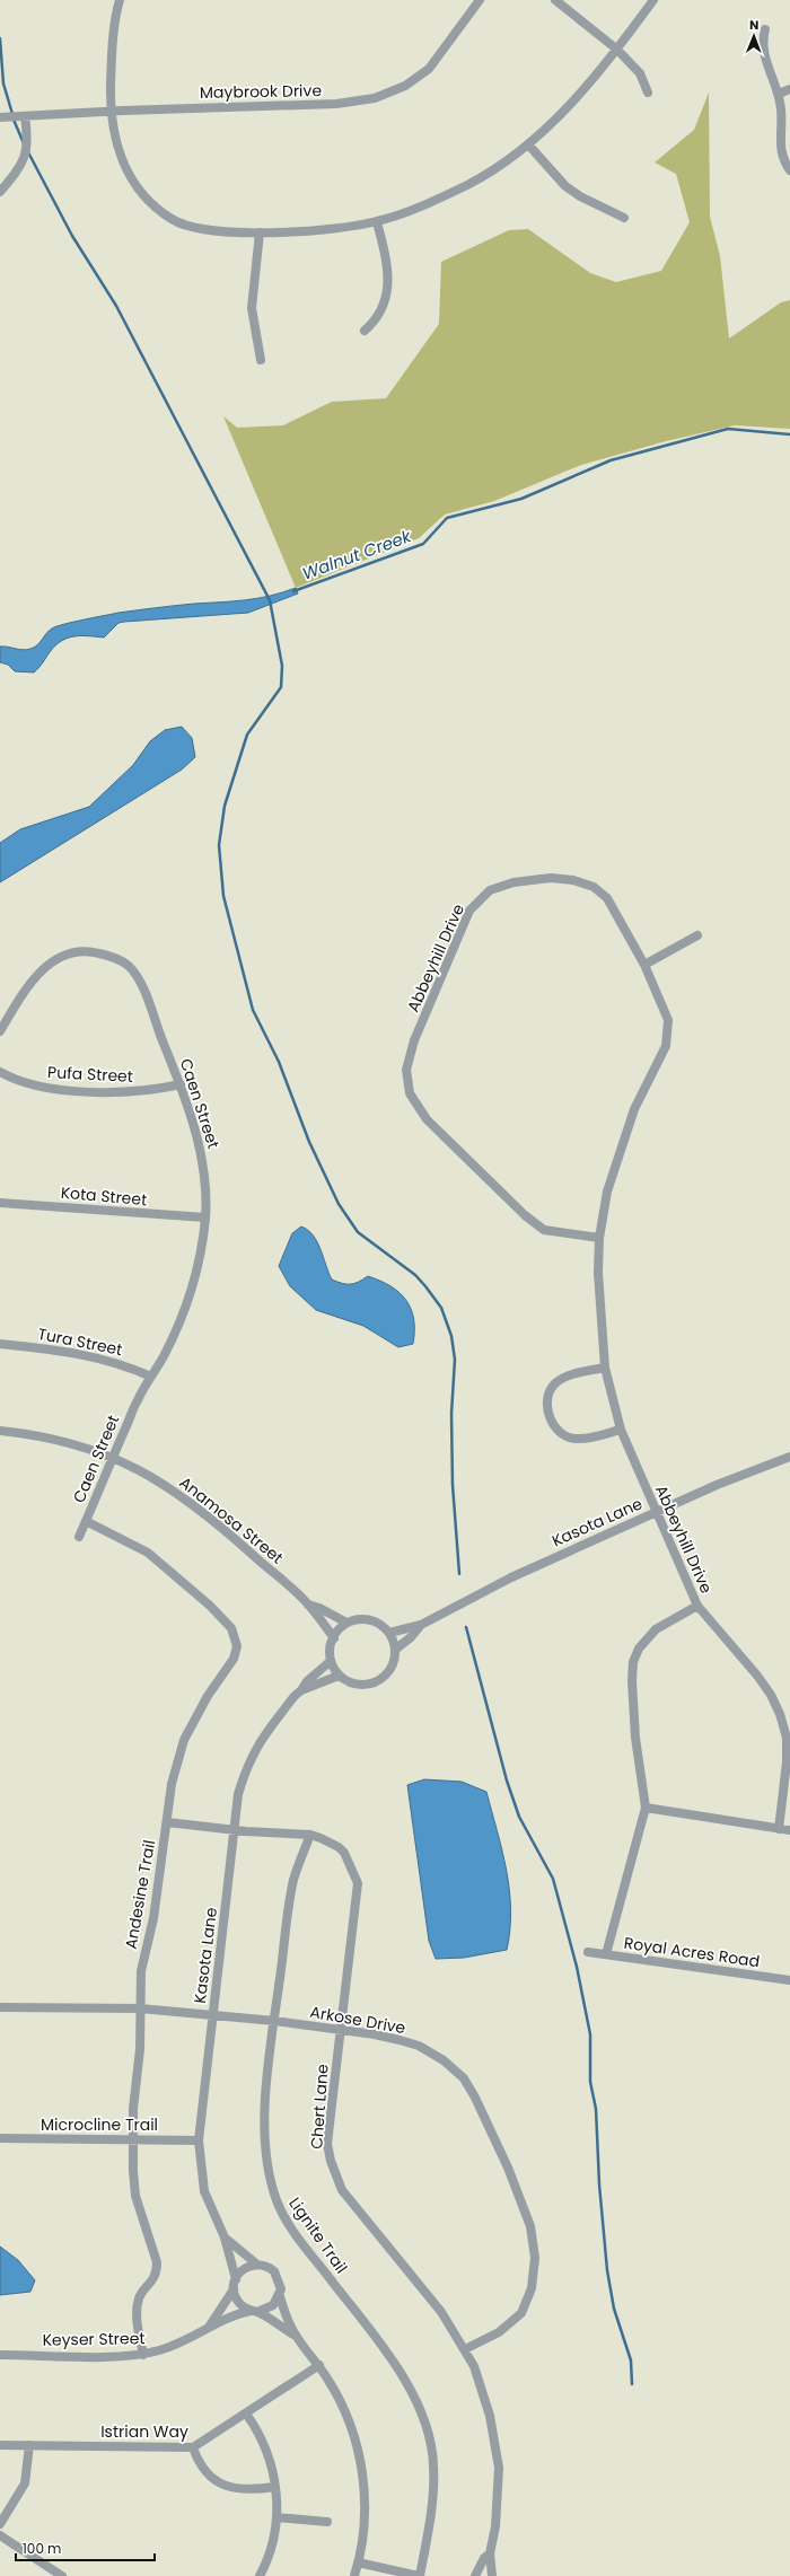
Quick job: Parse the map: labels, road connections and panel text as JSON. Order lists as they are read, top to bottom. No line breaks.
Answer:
{"streets":{"street":["Maybrook Drive","Abbeyhill Drive","Pufa Street","Caen Street","Kota Street","Tura Street","Anamosa Street","Kasota Lane","Andesine Trail","Royal Acres Road","Arkose Drive","Chert Lane","Microcline Trail","Lignite Trail","Keyser Street","Istrian Way"]},"crossings":[["Abbeyhill Drive","Kasota Lane"],["Pufa Street","Caen Street"],["Caen Street","Kota Street"],["Caen Street","Tura Street"],["Caen Street","Anamosa Street"],["Caen Street","Andesine Trail"],["Anamosa Street","Kasota Lane"],["Kasota Lane","Arkose Drive"],["Kasota Lane","Chert Lane"],["Kasota Lane","Microcline Trail"],["Kasota Lane","Keyser Street"],["Kasota Lane","Istrian Way"],["Andesine Trail","Arkose Drive"],["Andesine Trail","Chert Lane"],["Andesine Trail","Microcline Trail"],["Andesine Trail","Keyser Street"],["Arkose Drive","Chert Lane"],["Arkose Drive","Lignite Trail"],["Chert Lane","Lignite Trail"]],"water":["Walnut Creek"],"scale_bar":"100 m","north":"top"}
